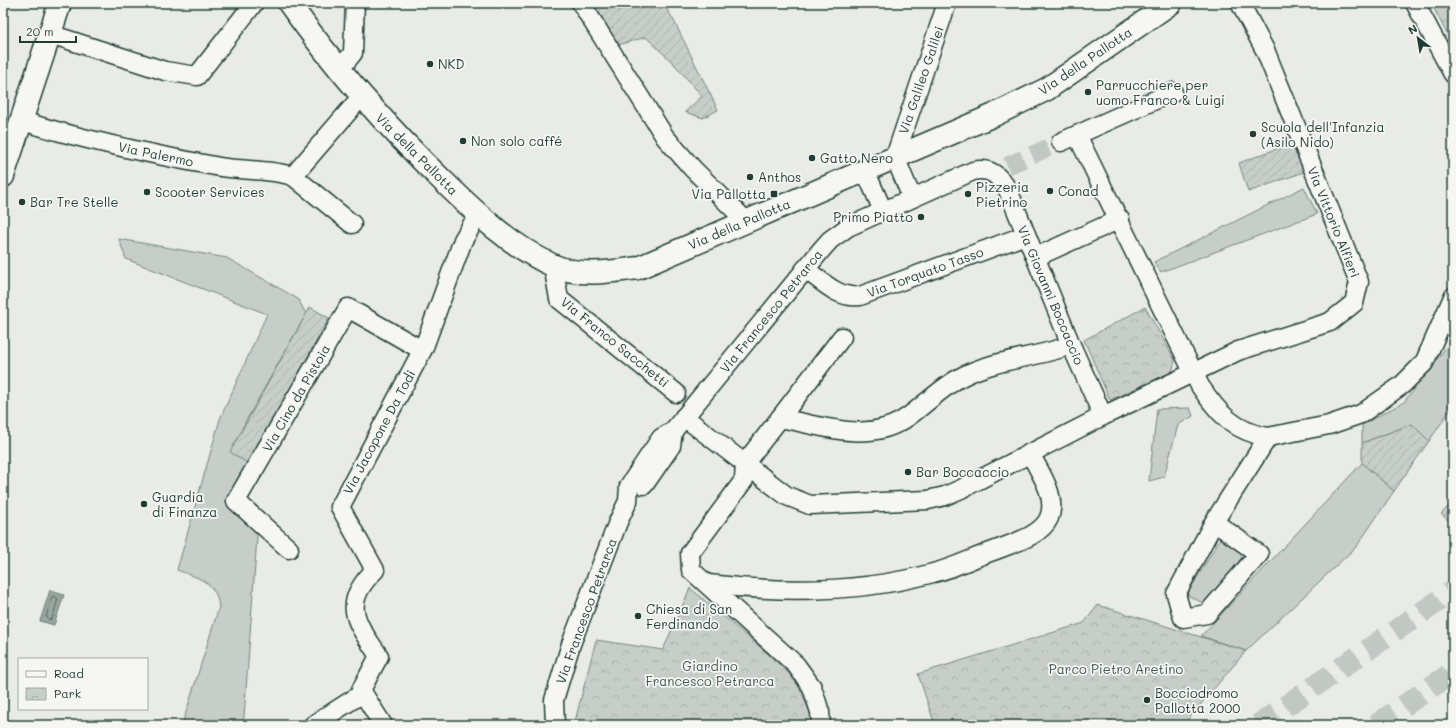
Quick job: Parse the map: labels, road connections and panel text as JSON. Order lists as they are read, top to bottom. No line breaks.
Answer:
{"streets":{"main road":["Via della Pallotta"],"street":["Via Galileo Galilei","Via Palermo","Via Vittorio Alfieri","Via Torquato Tasso","Via Giovanni Boccaccio","Via Francesco Petrarca","Via Franco Sacchetti","Via Cino da Pistoia","Via Jacopone Da Todi"]},"crossings":[["Via della Pallotta","Via Galileo Galilei"],["Via della Pallotta","Via Franco Sacchetti"],["Via della Pallotta","Via Jacopone Da Todi"],["Via Torquato Tasso","Via Giovanni Boccaccio"],["Via Torquato Tasso","Via Francesco Petrarca"],["Via Giovanni Boccaccio","Via Francesco Petrarca"],["Via Cino da Pistoia","Via Jacopone Da Todi"]],"parks":["Giardino Francesco Petrarca","Parco Pietro Aretino"],"places":{"other":["NKD","Parrucchiere per uomo Franco & Luigi","Scuola dell'Infanzia (Asilo Nido)","Non solo caffé","Gatto Nero","Anthos","Conad","Scooter Services","Pizzeria Pietrino","Bar Tre Stelle","Primo Piatto","Bar Boccaccio","Guardia di Finanza","Chiesa di San Ferdinando","Bocciodromo Pallotta 2000"],"transit":["Via Pallotta"]},"legend":["Road","Park"],"scale_bar":"20 m","north":"top left"}
